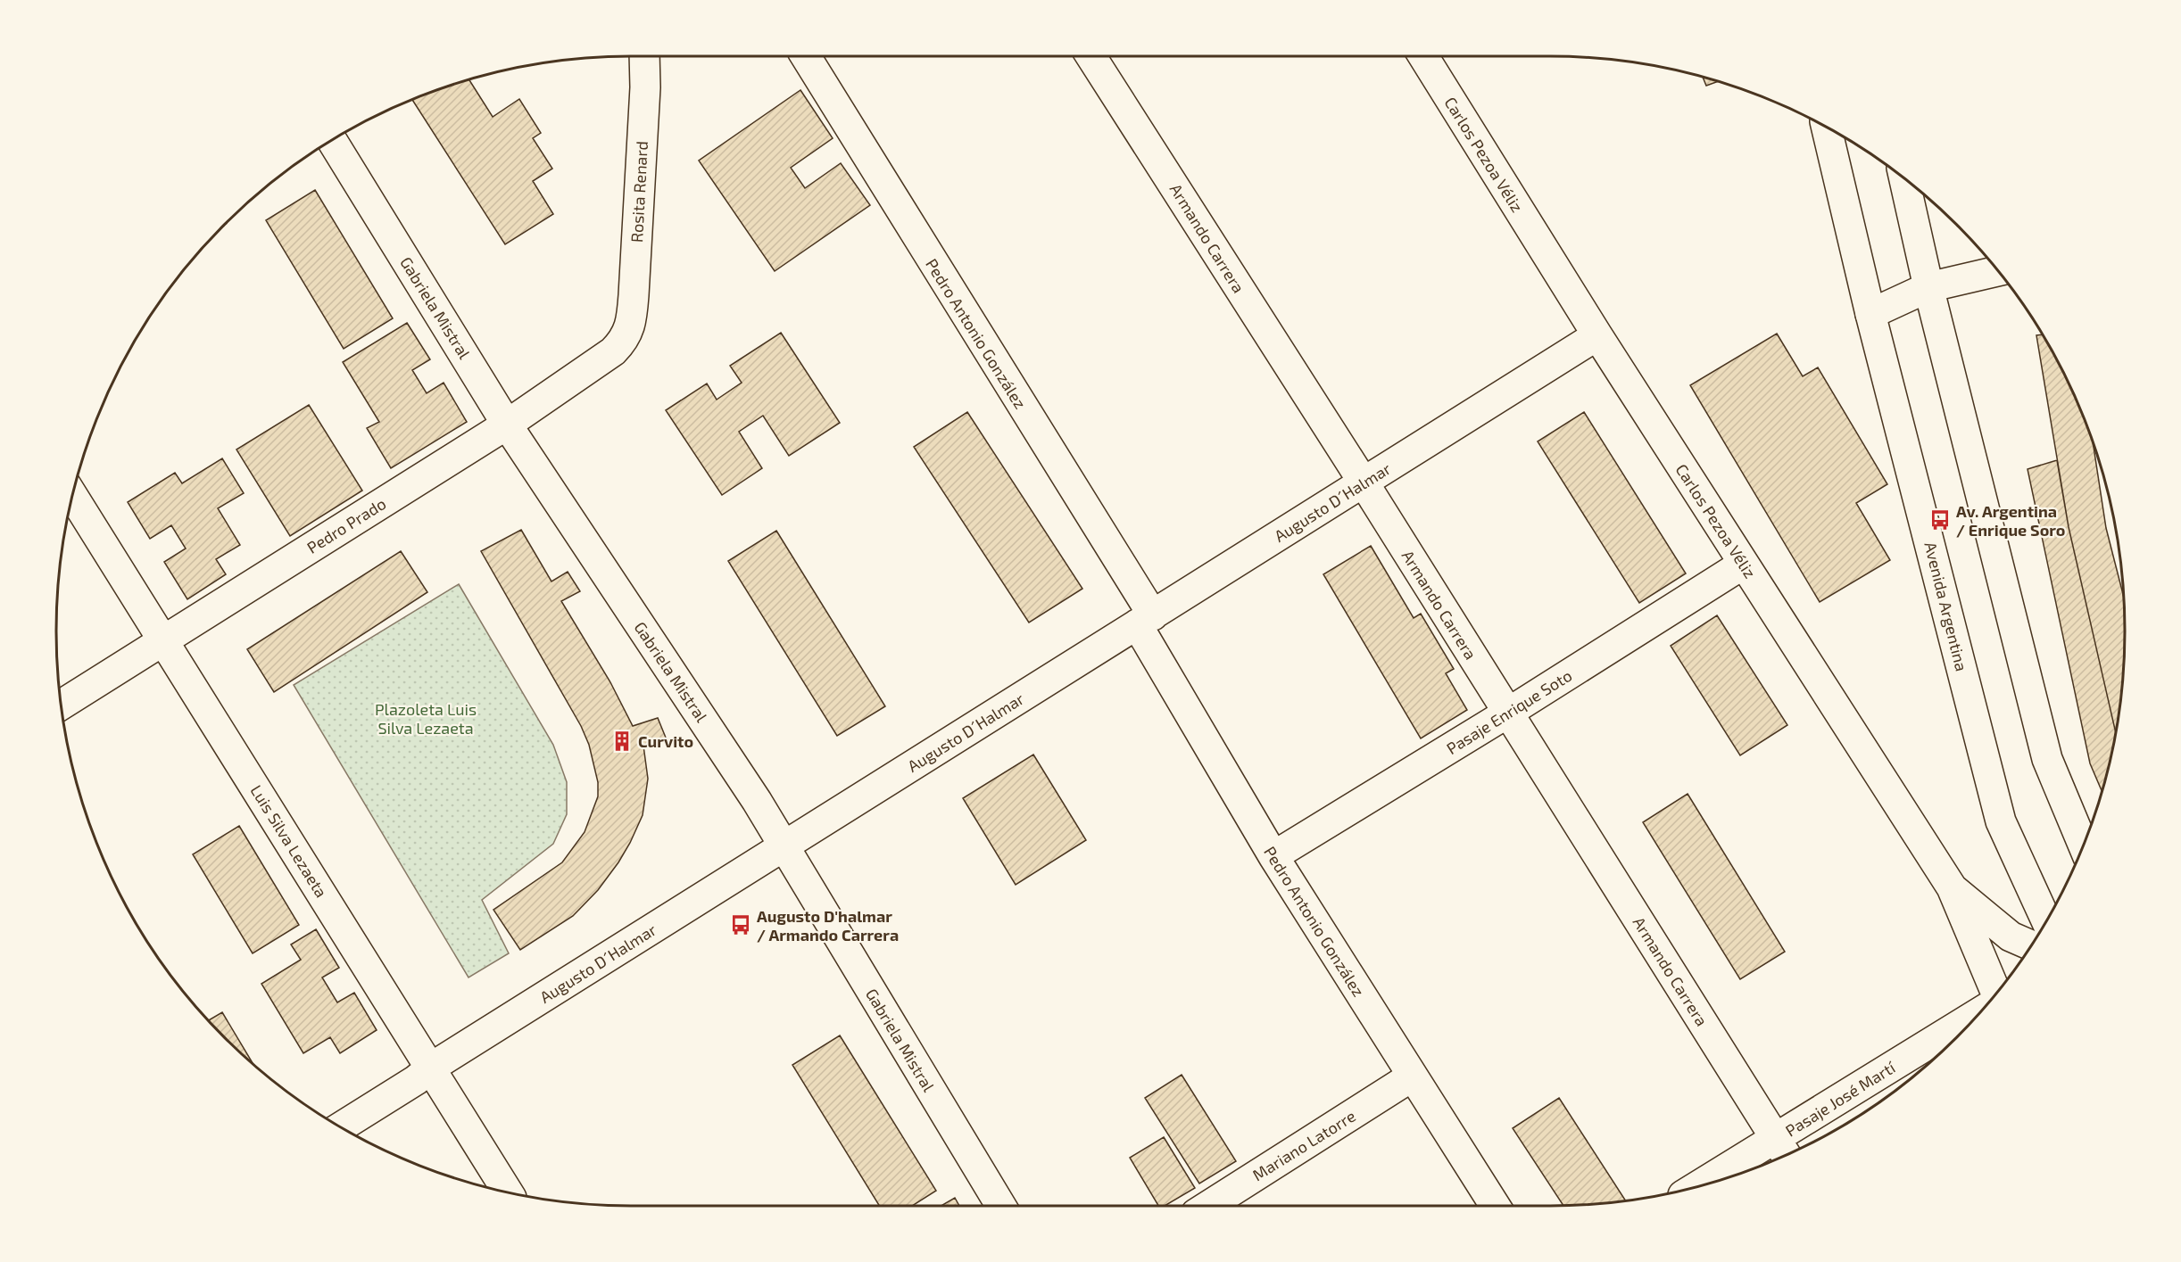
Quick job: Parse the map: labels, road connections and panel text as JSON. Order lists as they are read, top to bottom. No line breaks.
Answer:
{"streets":{"street":["Carlos Pezoa Véliz","Rosita Renard","Armando Carrera","Gabriela Mistral","Pedro Antonio González","Augusto D´Halmar","Pedro Prado","Avenida Argentina","Pasaje Enrique Soto","Luis Silva Lezaeta","Pasaje José Martí","Mariano Latorre"]},"crossings":[["Carlos Pezoa Véliz","Augusto D´Halmar"],["Carlos Pezoa Véliz","Pasaje Enrique Soto"],["Rosita Renard","Pedro Prado"],["Armando Carrera","Augusto D´Halmar"],["Armando Carrera","Pasaje Enrique Soto"],["Armando Carrera","Pasaje José Martí"],["Gabriela Mistral","Augusto D´Halmar"],["Gabriela Mistral","Pedro Prado"],["Pedro Antonio González","Augusto D´Halmar"],["Pedro Antonio González","Pasaje Enrique Soto"],["Pedro Antonio González","Mariano Latorre"],["Augusto D´Halmar","Luis Silva Lezaeta"],["Pedro Prado","Luis Silva Lezaeta"]],"parks":["Plazoleta Luis Silva Lezaeta"],"places":{"bus stop":["Av. Argentina / Enrique Soro","Augusto D'halmar / Armando Carrera"],"building":["Curvito"]}}
